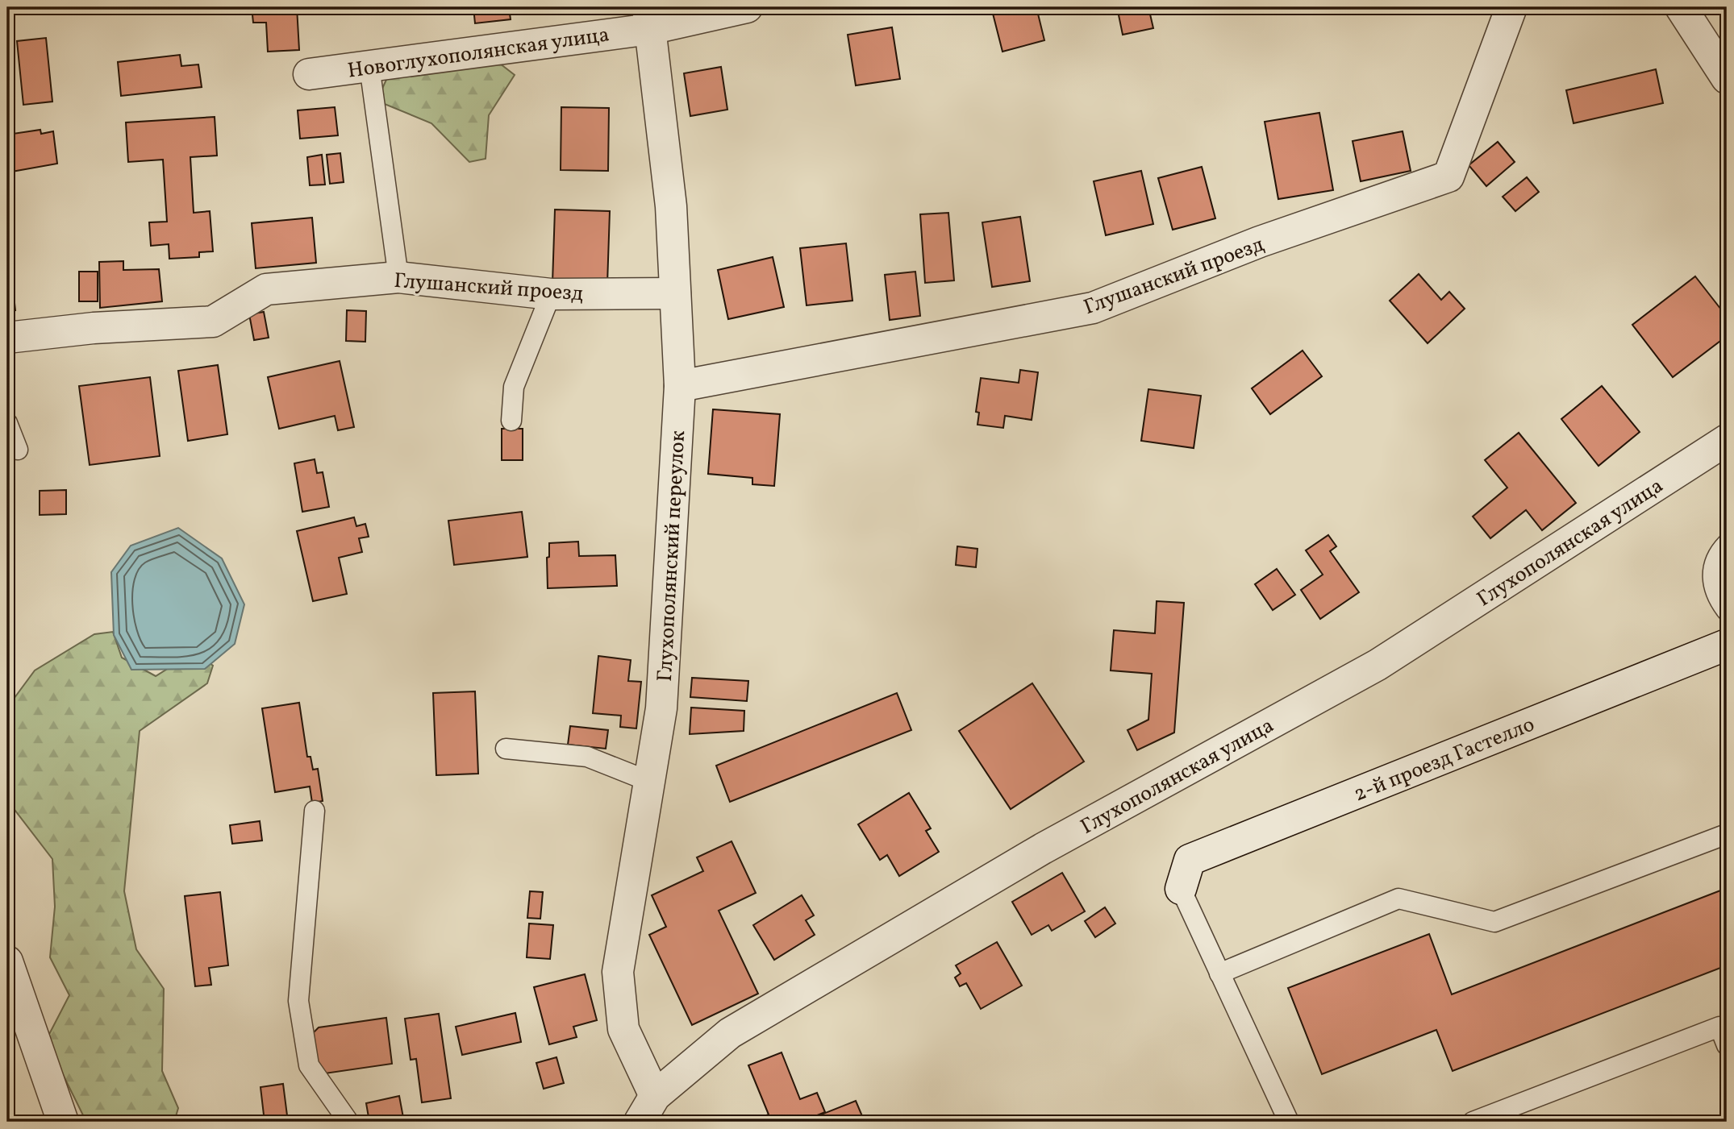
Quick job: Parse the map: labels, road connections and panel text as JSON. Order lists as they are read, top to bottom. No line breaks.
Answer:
{"streets":{"street":["Новоглухополянская улица","Глушанский проезд","Глухополянская улица","Глухополянский переулок","2-й проезд Гастелло"]},"crossings":[["Новоглухополянская улица","Глухополянский переулок"],["Глушанский проезд","Глухополянский переулок"],["Глухополянская улица","Глухополянский переулок"]]}
